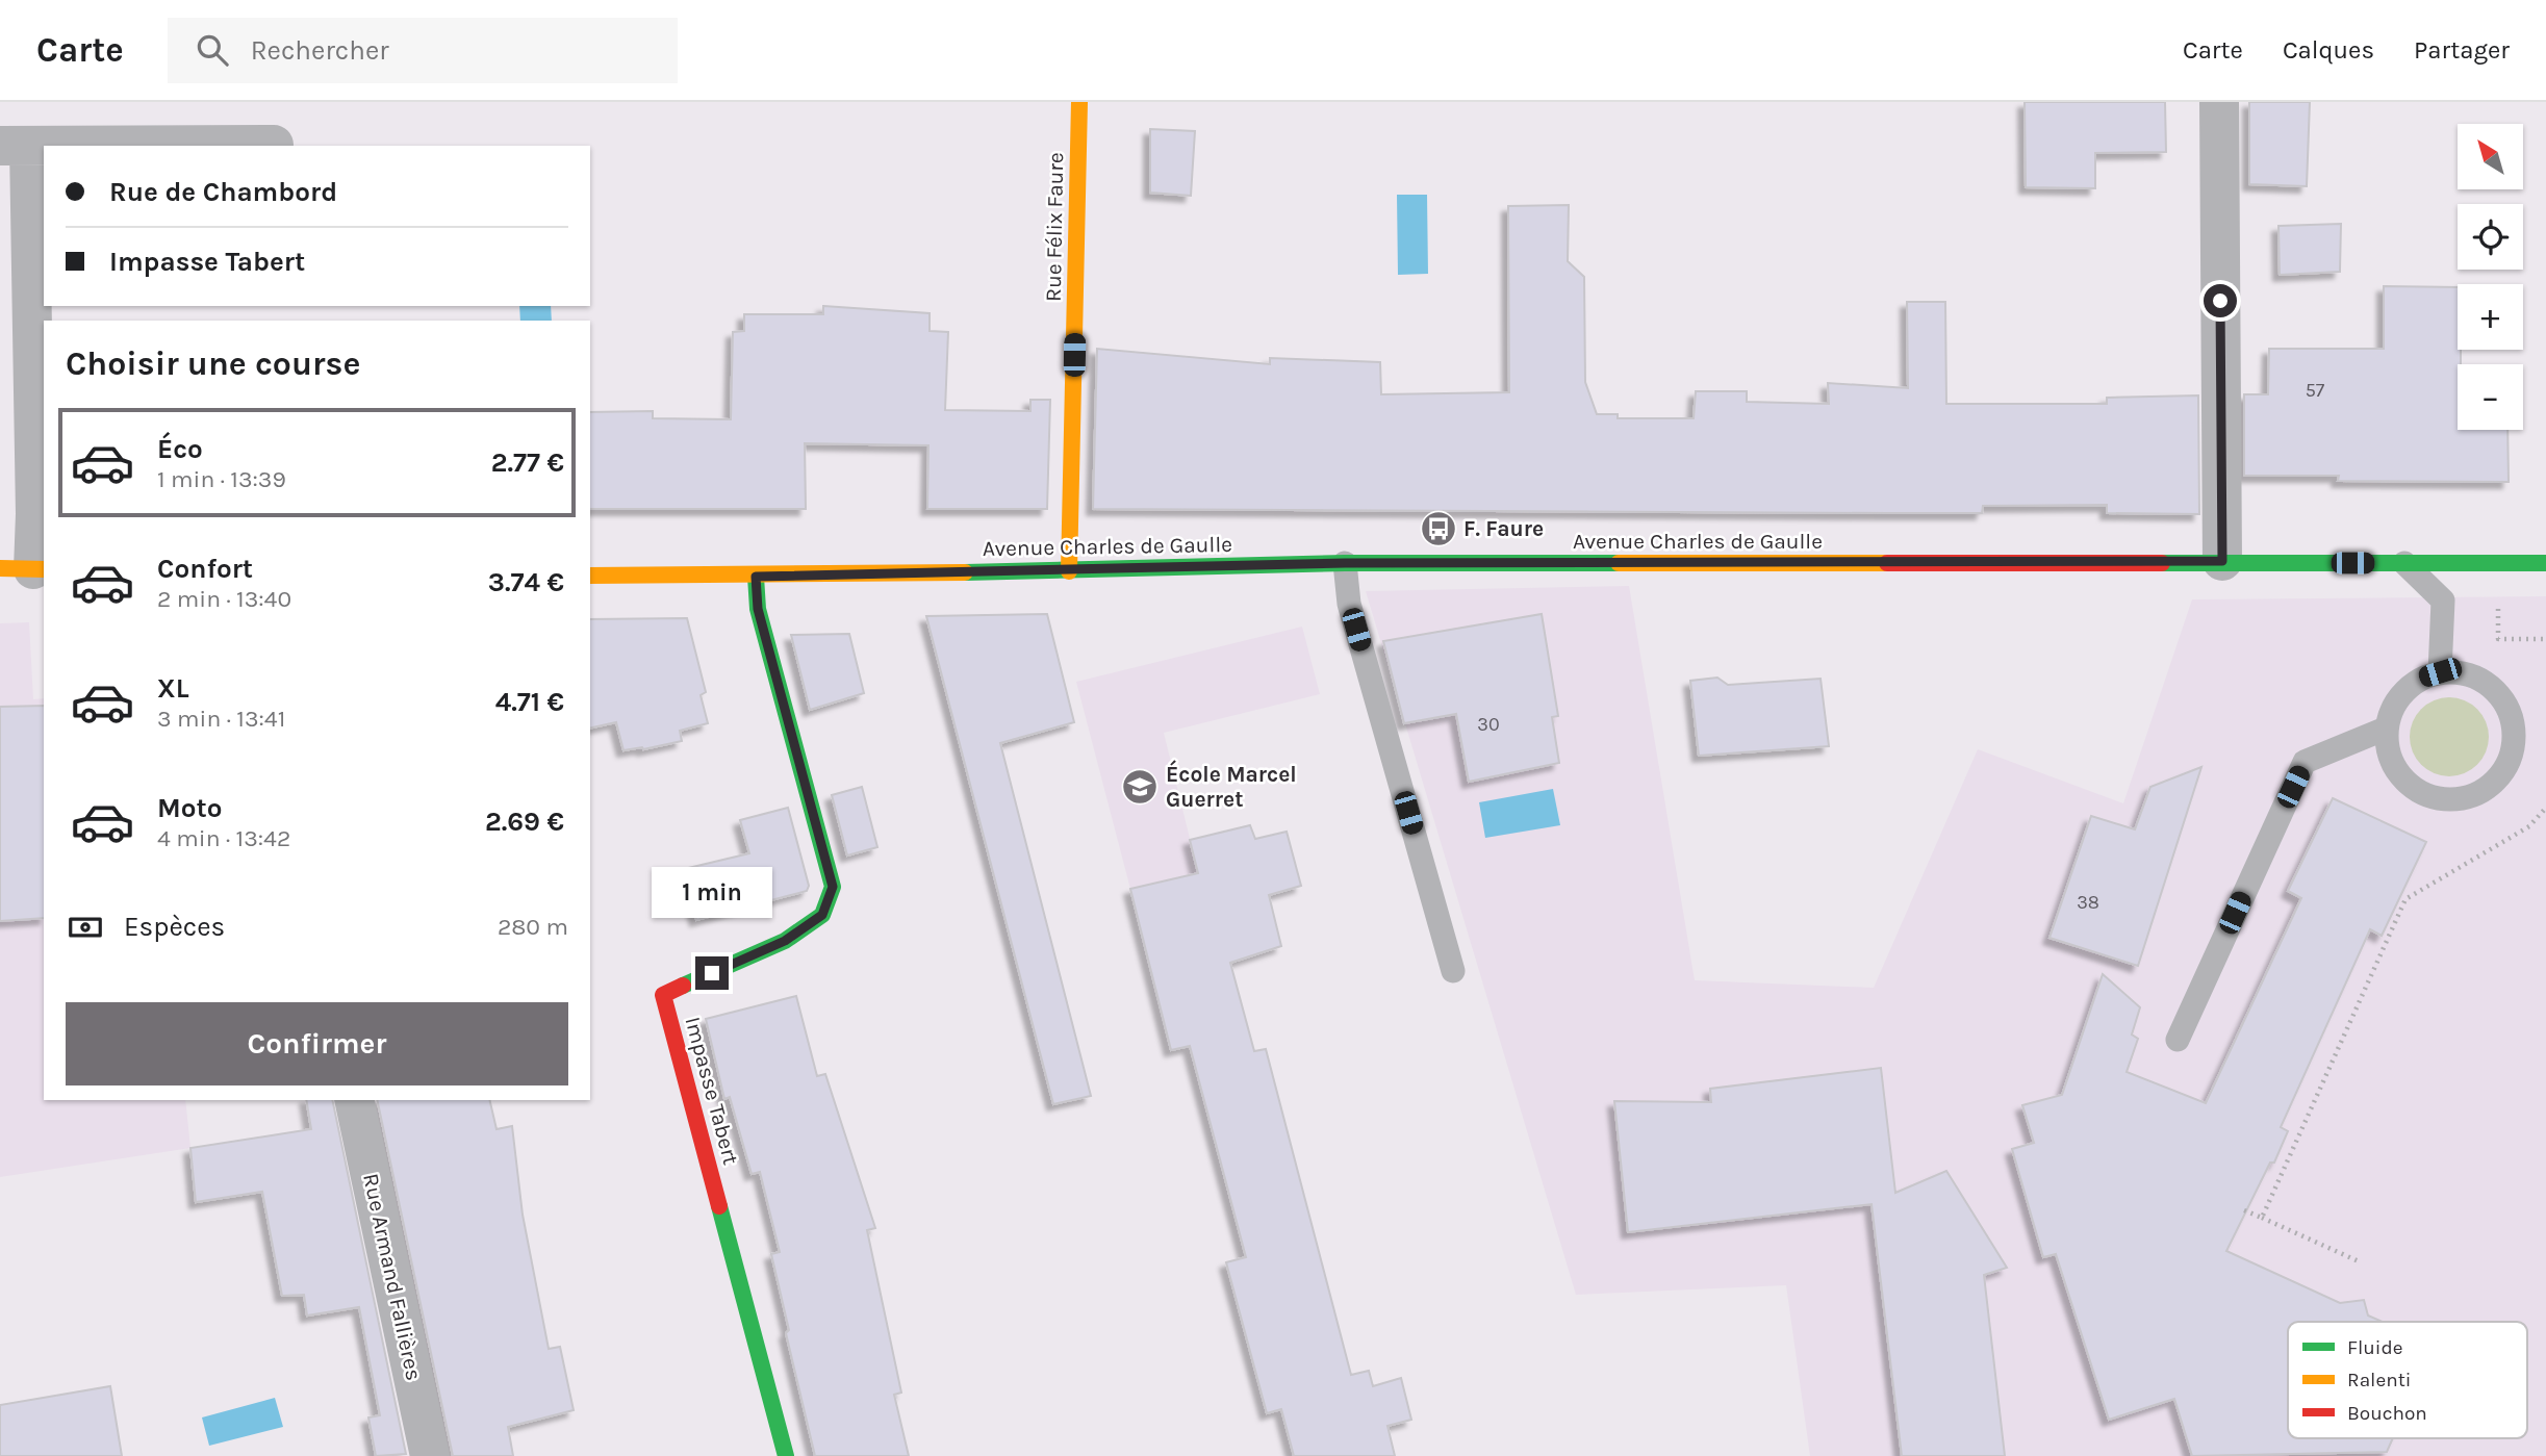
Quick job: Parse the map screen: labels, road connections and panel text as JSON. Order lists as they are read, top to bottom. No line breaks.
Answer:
{"streets":{"street":["Rue Félix Faure","Avenue Charles de Gaulle","Impasse Tabert","Rue Armand Fallières"]},"crossings":[["Rue Félix Faure","Avenue Charles de Gaulle"],["Avenue Charles de Gaulle","Impasse Tabert"]],"places":{"bus stop":["F. Faure"],"school or university":["École Marcel Guerret"]},"house_numbers":["57","30","38"],"legend":["Fluide","Ralenti","Bouchon"],"north":"top left","page":{"header":"Carte","search":"Rechercher","nav":["Carte","Calques","Partager"],"map_buttons":["+","−"],"banner":["Rue de Chambord","Impasse Tabert"],"heading":"Choisir une course","list":[{"name":"Éco","note":"1 min · 13:39","value":"2.77 €"},{"name":"Confort","note":"2 min · 13:40","value":"3.74 €"},{"name":"XL","note":"3 min · 13:41","value":"4.71 €"},{"name":"Moto","note":"4 min · 13:42","value":"2.69 €"}],"bubble":"1 min","pay":["Espèces","280 m"],"buttons":"Confirmer"}}
